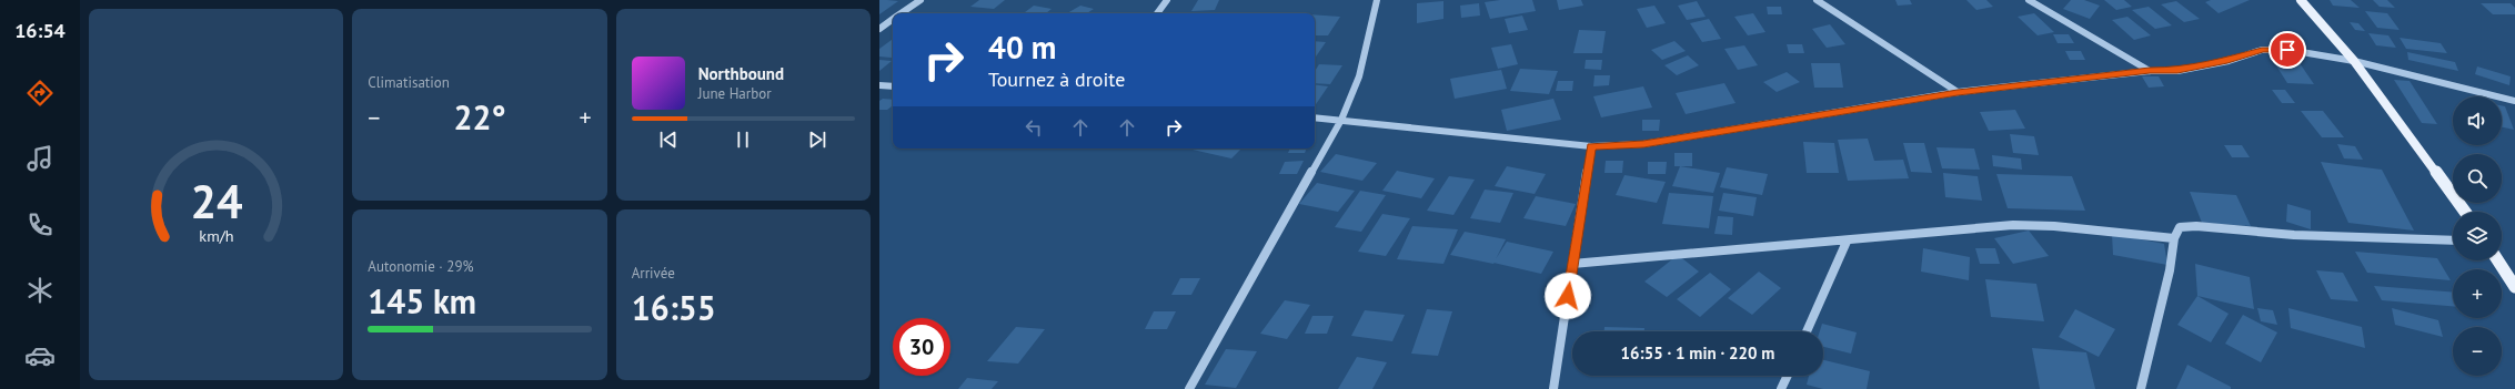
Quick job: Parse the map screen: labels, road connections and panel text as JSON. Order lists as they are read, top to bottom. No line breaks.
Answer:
{"page":{"tabs":"16:54","tile":["Climatisation",["Autonomie · 29%","145 km"],["Arrivée","16:55"]],"turn":["40 m","Tournez à droite"],"song":["Northbound","June Harbor"],"map_buttons":["+","−"],"heat":["−","22°","+"],"limit":"30","trip":"16:55 · 1 min · 220 m","gauge":["24","km/h"]}}
